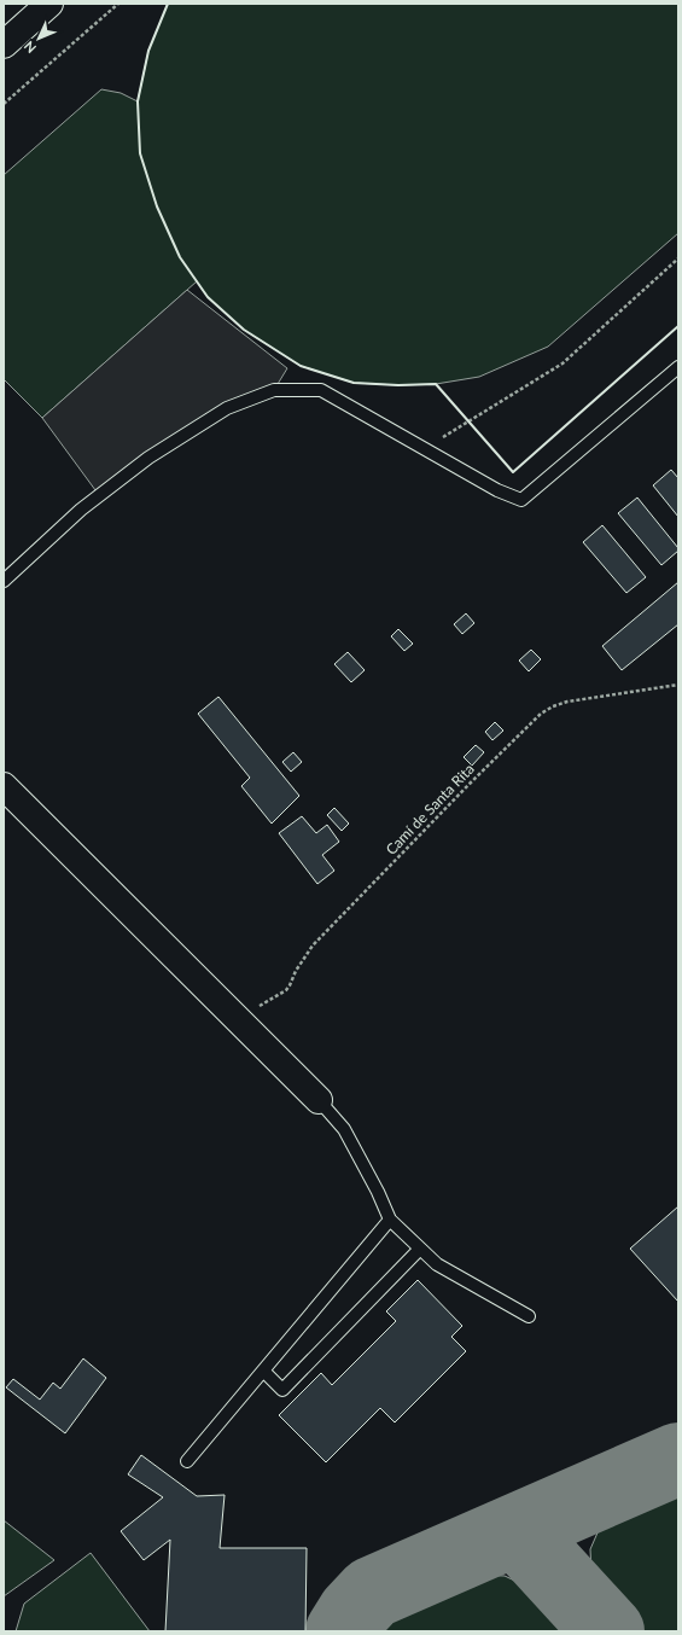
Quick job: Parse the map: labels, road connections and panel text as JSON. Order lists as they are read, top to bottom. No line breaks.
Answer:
{"streets":{"path":["Camí de Santa Rita"]},"north":"bottom left"}
